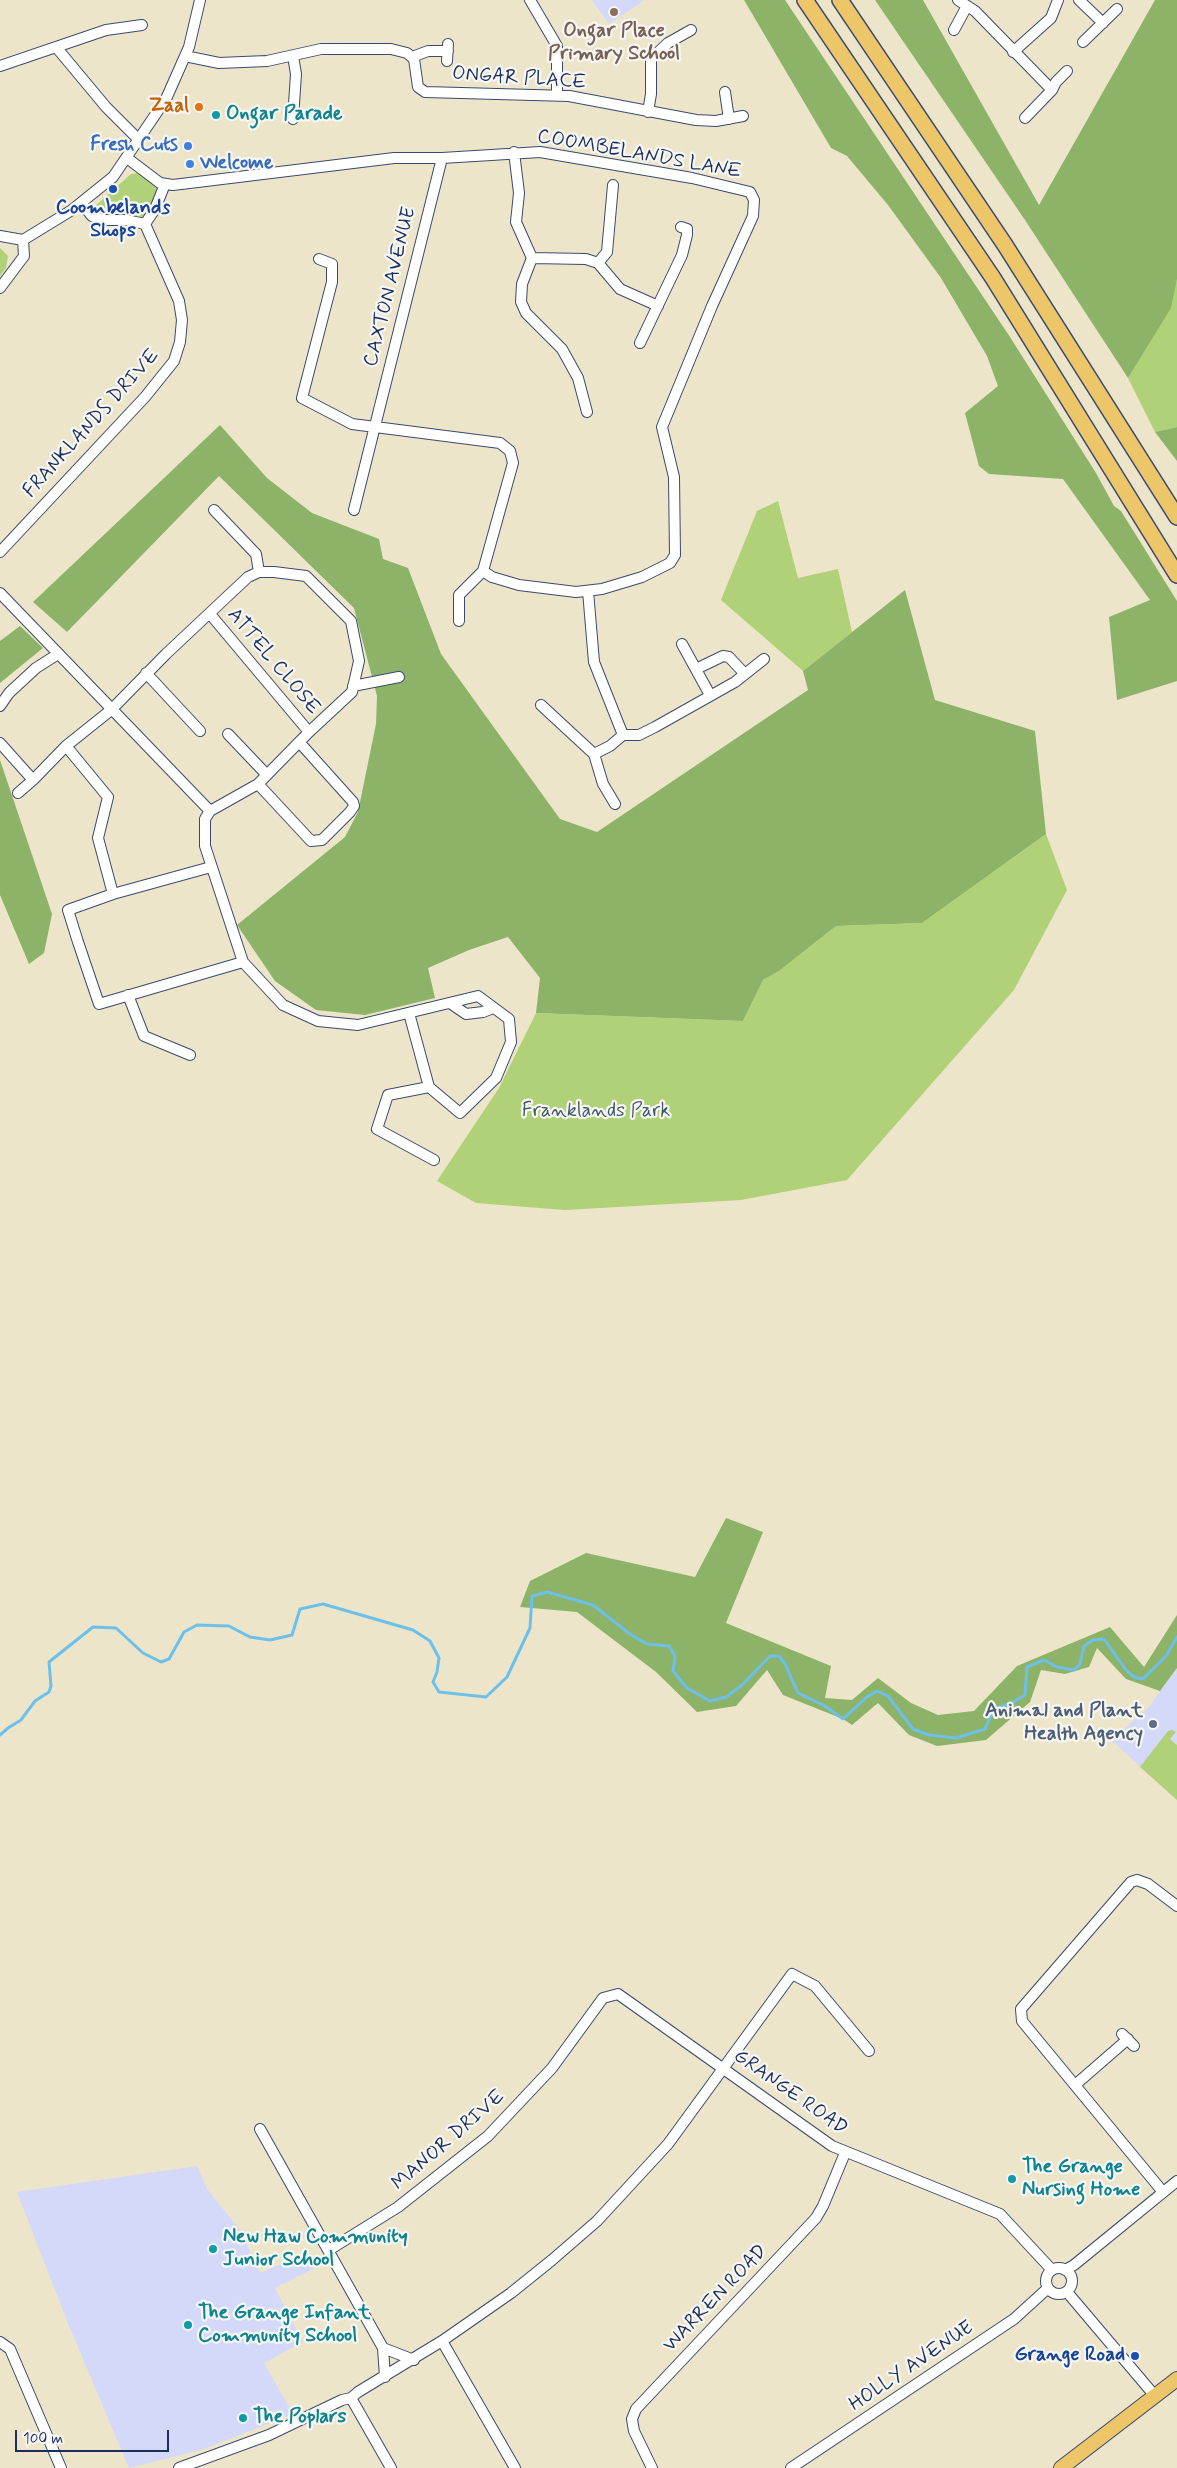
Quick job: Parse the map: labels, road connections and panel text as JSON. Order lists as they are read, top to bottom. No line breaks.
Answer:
{"streets":{"street":["ONGAR PLACE","COOMBELANDS LANE","CAXTON AVENUE","FRANKLANDS DRIVE","ATTEL CLOSE","GRANGE ROAD","MANOR DRIVE","WARREN ROAD","HOLLY AVENUE"]},"crossings":[["COOMBELANDS LANE","CAXTON AVENUE"],["GRANGE ROAD","MANOR DRIVE"],["GRANGE ROAD","WARREN ROAD"],["GRANGE ROAD","HOLLY AVENUE"]],"parks":["Franklands Park"],"places":["Ongar Place Primary School","Zaal","Ongar Parade","Fresh Cuts","Welcome","Coombelands Shops","Animal and Plant Health Agency","The Grange Nursing Home","New Haw Community Junior School","The Grange Infant Community School","Grange Road","The Poplars"],"scale_bar":"100 m"}
